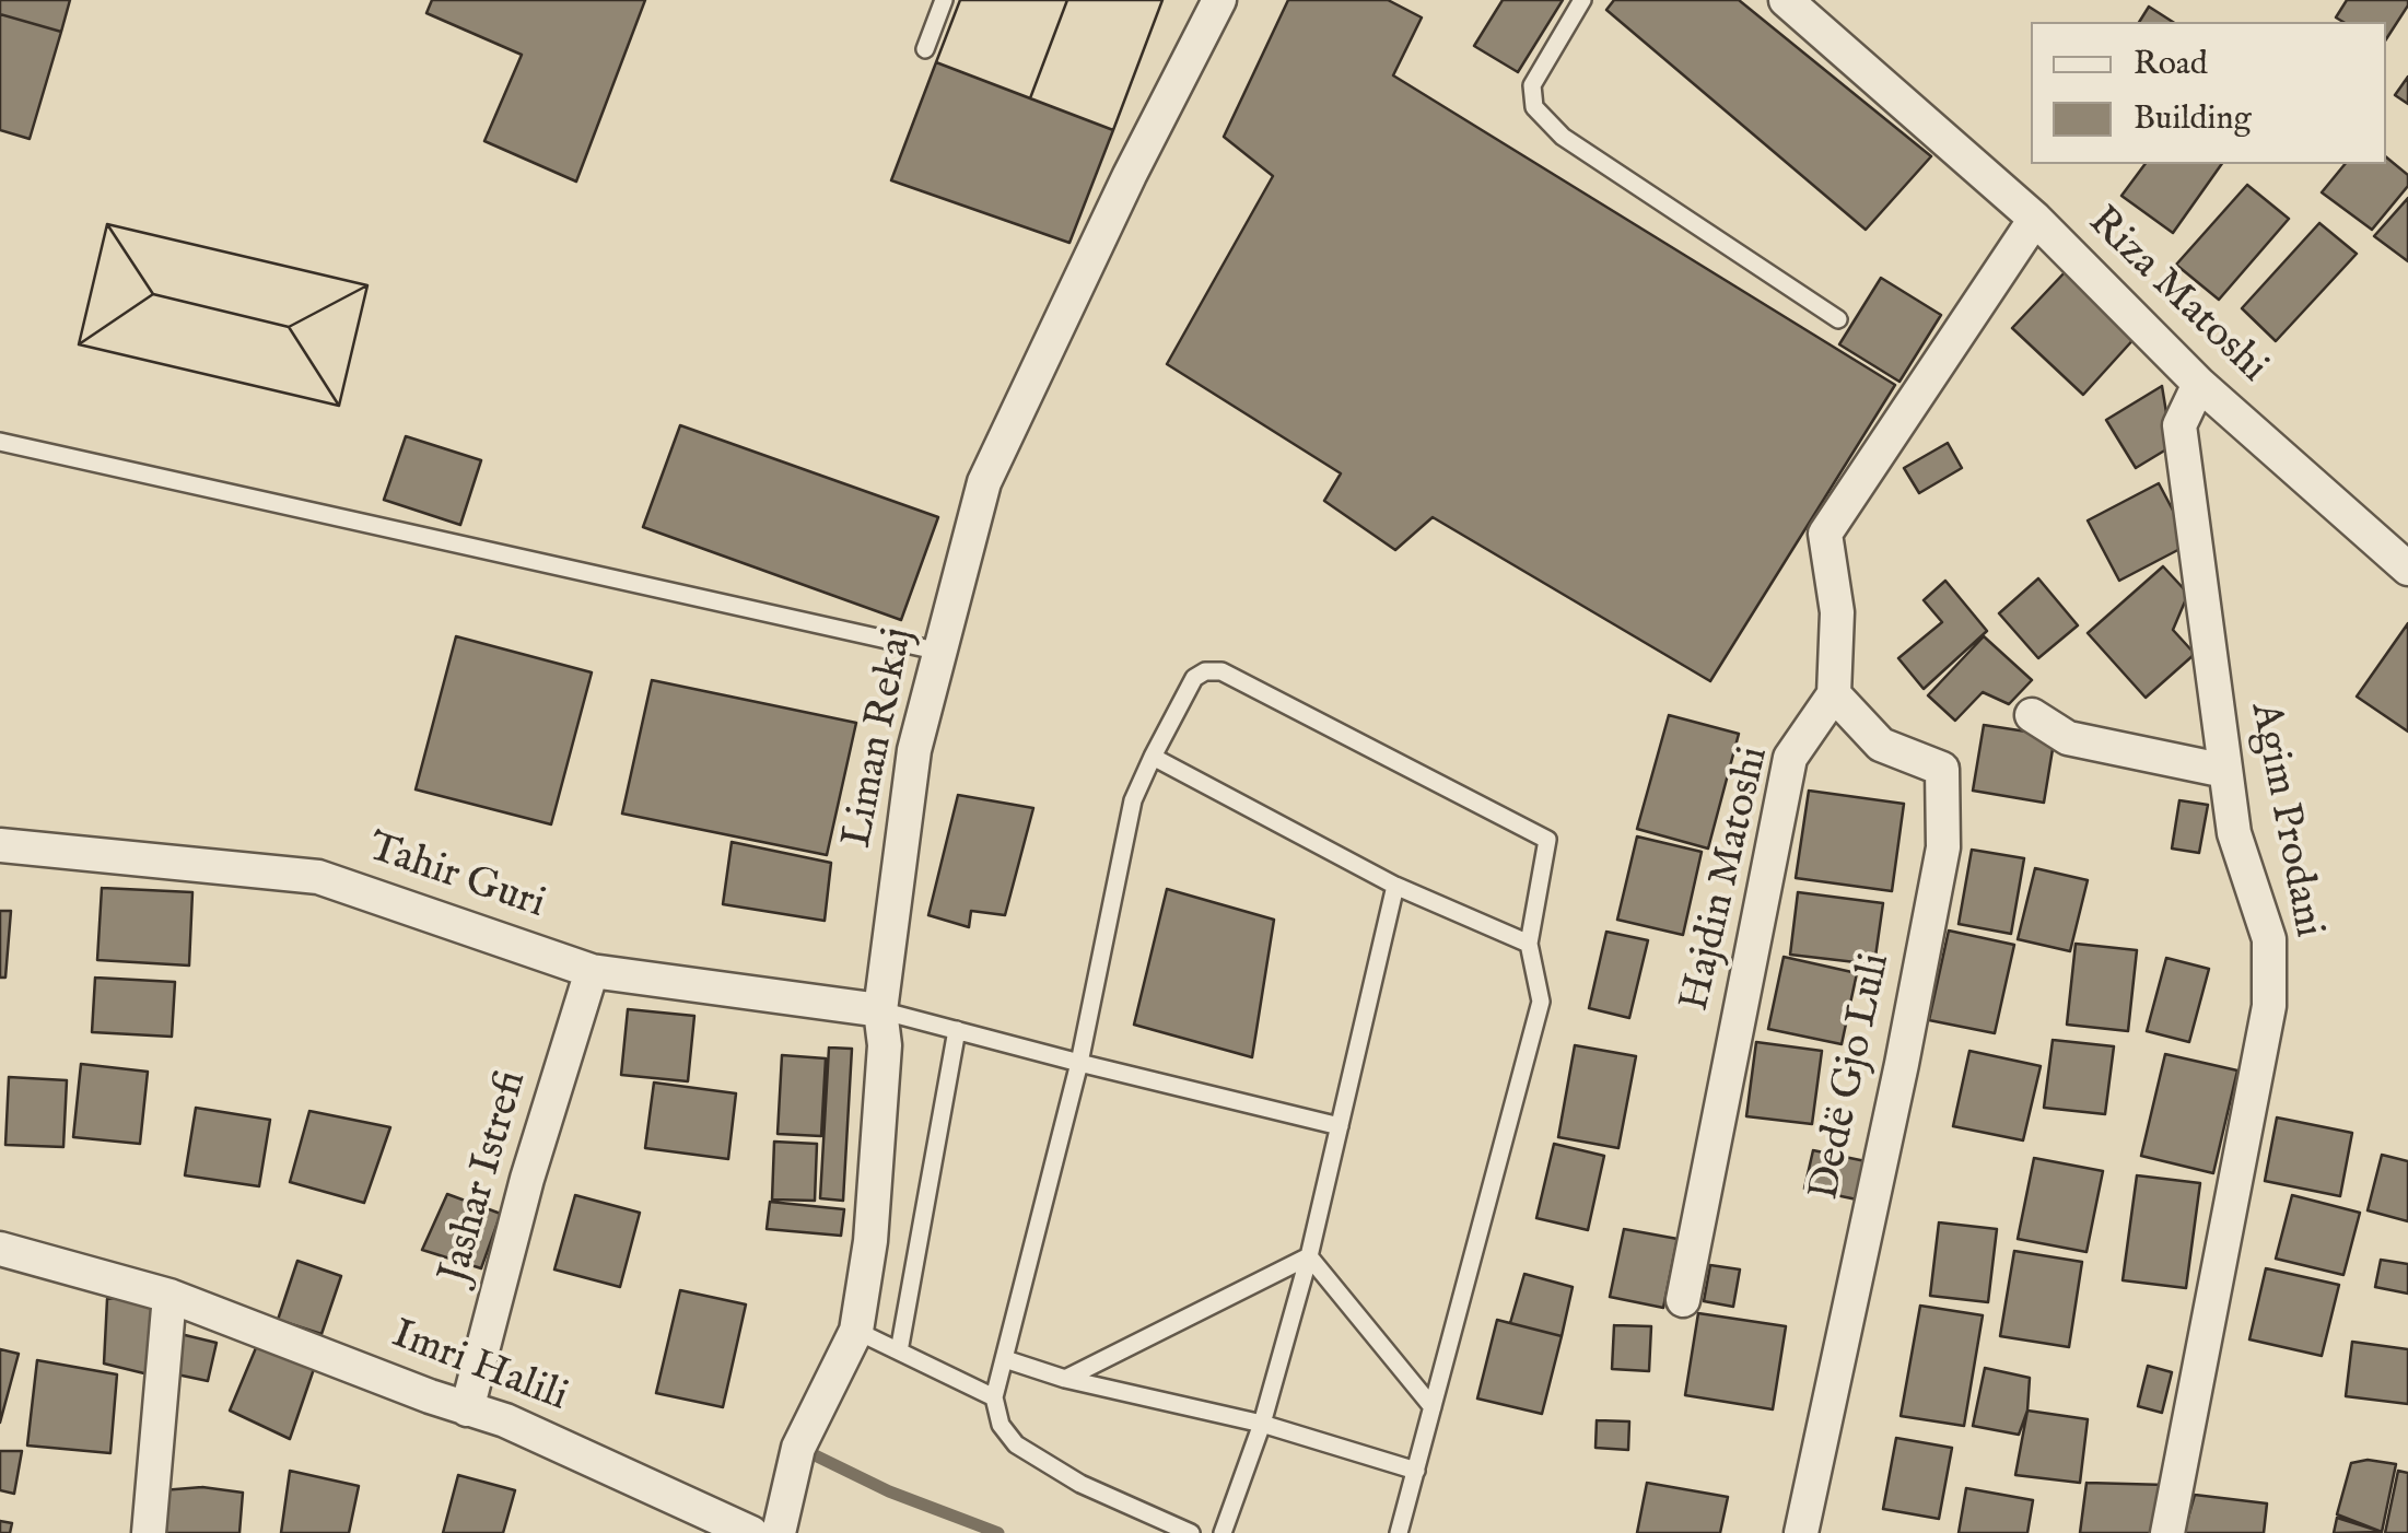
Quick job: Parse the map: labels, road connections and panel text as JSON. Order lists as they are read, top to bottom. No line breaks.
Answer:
{"streets":{"street":["Riza Matoshi","Liman Rekaj","Agim Prodani","Tahir Guri","Hajdin Matoshi","Dedë Gjo Luli","Jashar Istrefi","Imri Halili"]},"crossings":[["Riza Matoshi","Agim Prodani"],["Liman Rekaj","Tahir Guri"],["Tahir Guri","Jashar Istrefi"],["Hajdin Matoshi","Dedë Gjo Luli"],["Jashar Istrefi","Imri Halili"]],"legend":["Road","Building"]}
